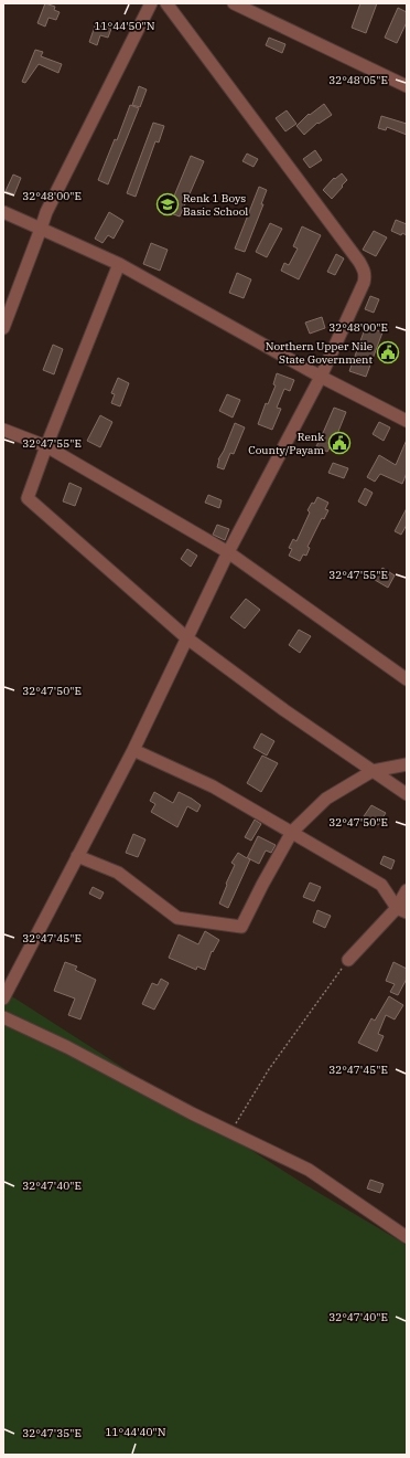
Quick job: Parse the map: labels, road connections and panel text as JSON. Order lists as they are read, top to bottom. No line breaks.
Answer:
{"places":{"school or university":["Renk 1 Boys Basic School"],"public building":["Northern Upper Nile State Government","Renk County/Payam"]},"coordinates":["11°44'50\"N","32°48'05\"E","32°48'00\"E","32°47'55\"E","32°47'50\"E","32°47'45\"E","32°47'40\"E","11°44'40\"N","32°47'35\"E"]}
